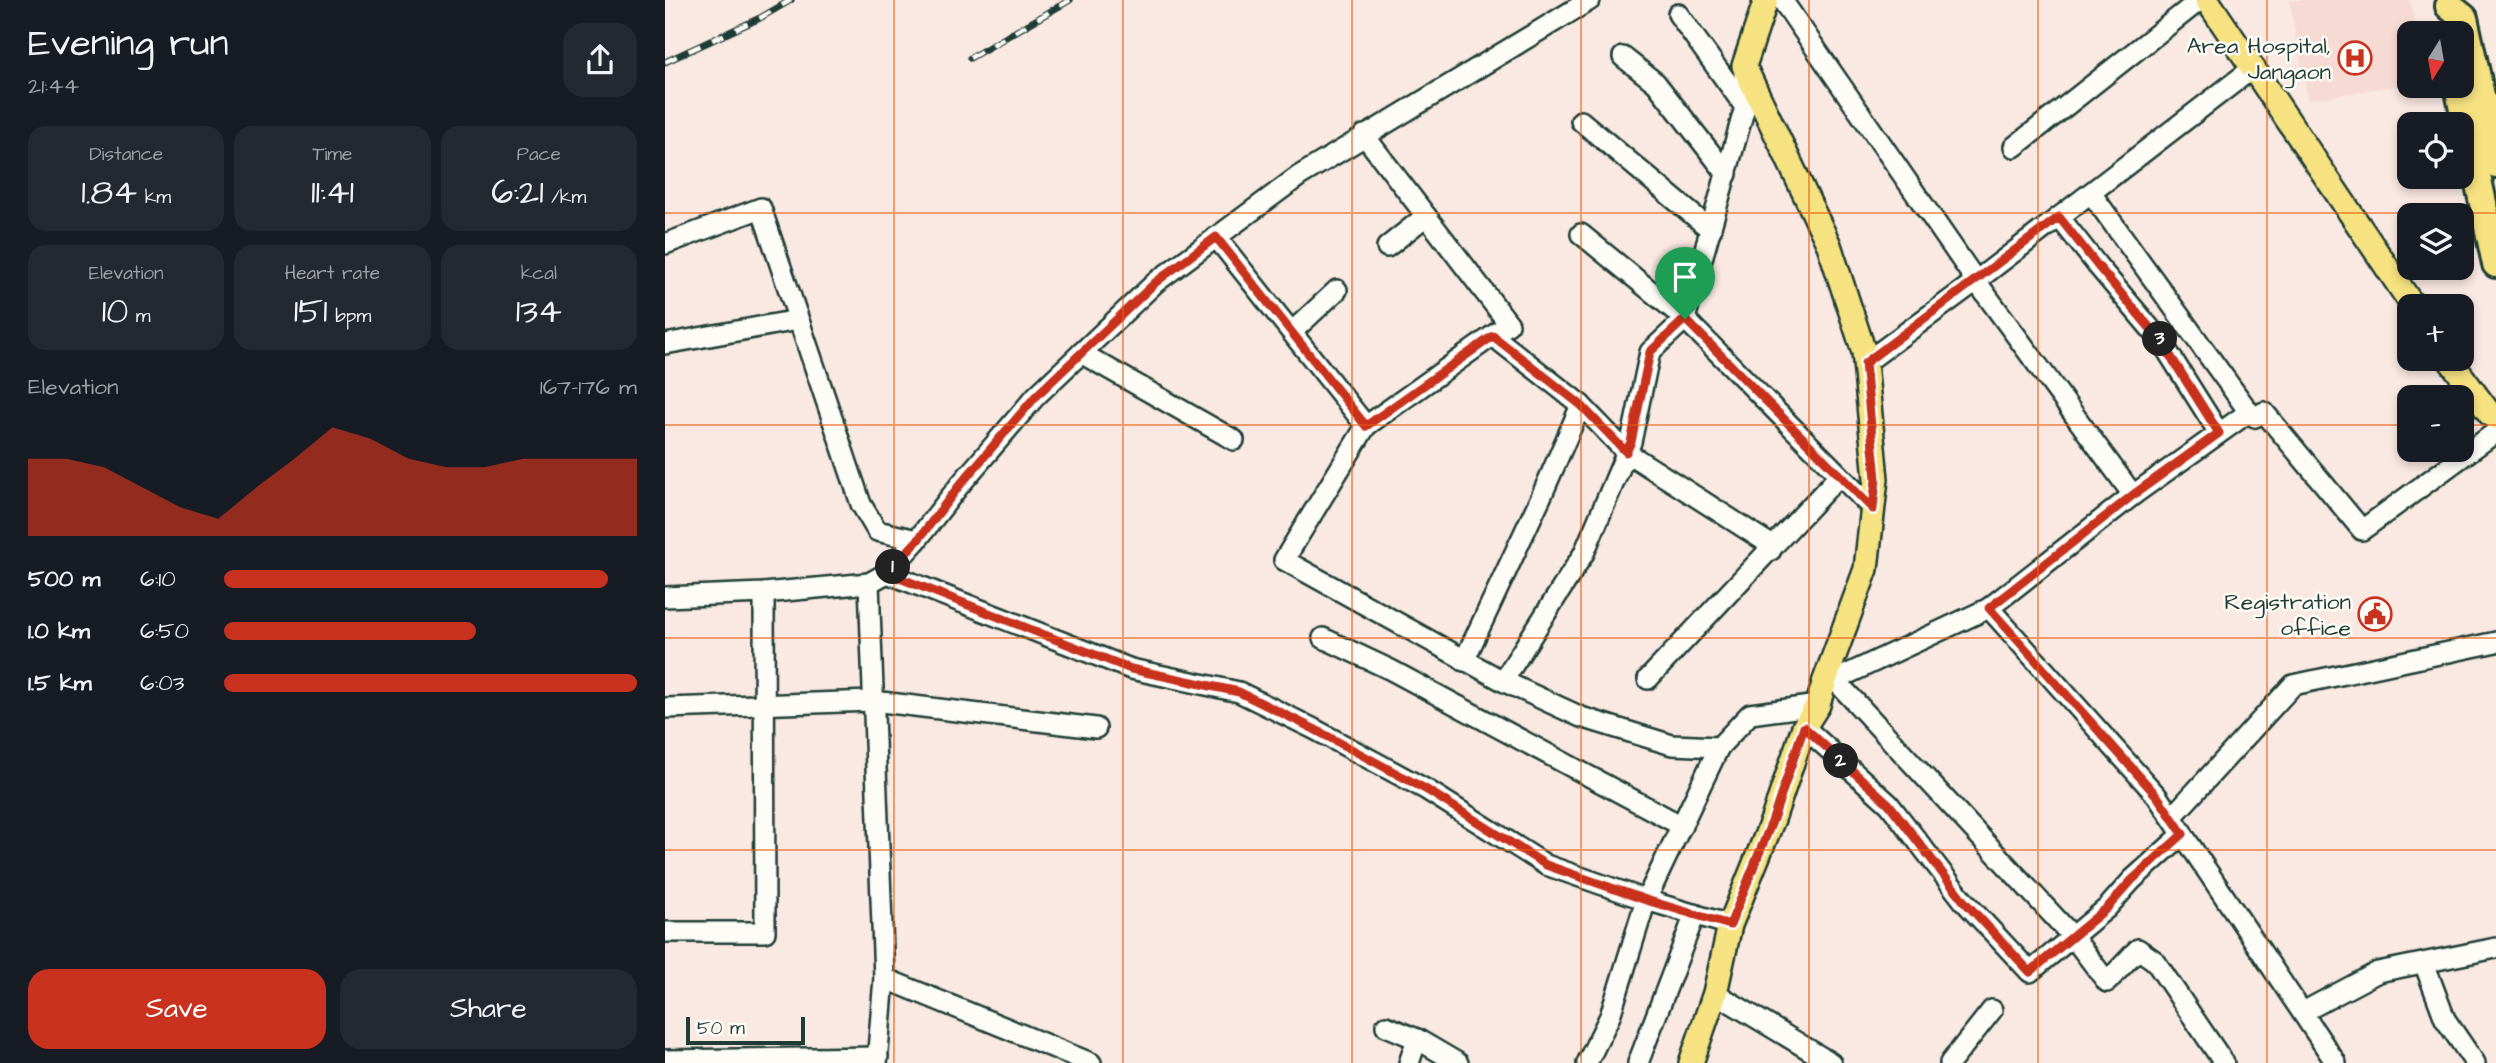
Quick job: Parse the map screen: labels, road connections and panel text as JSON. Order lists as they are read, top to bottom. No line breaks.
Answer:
{"places":{"hospital":["Area Hospital, Jangaon"],"public building":["Registration office"]},"scale_bar":"50 m","north":"bottom","page":{"heading":["Evening run","21:44"],"map_buttons":["+","−"],"stats":[["Distance","1.84 km"],["Time","11:41"],["Pace","6:21 /km"],["Elevation","10 m"],["Heart rate","151 bpm"],["kcal","134"]],"pins":["3","1","2"],"chart":["Elevation","167–176 m"],"list":[{"name":"500 m","note":"6:10"},{"name":"1.0 km","note":"6:50"},{"name":"1.5 km","note":"6:03"}],"buttons":["Save","Share"],"scale":"50 m"}}
